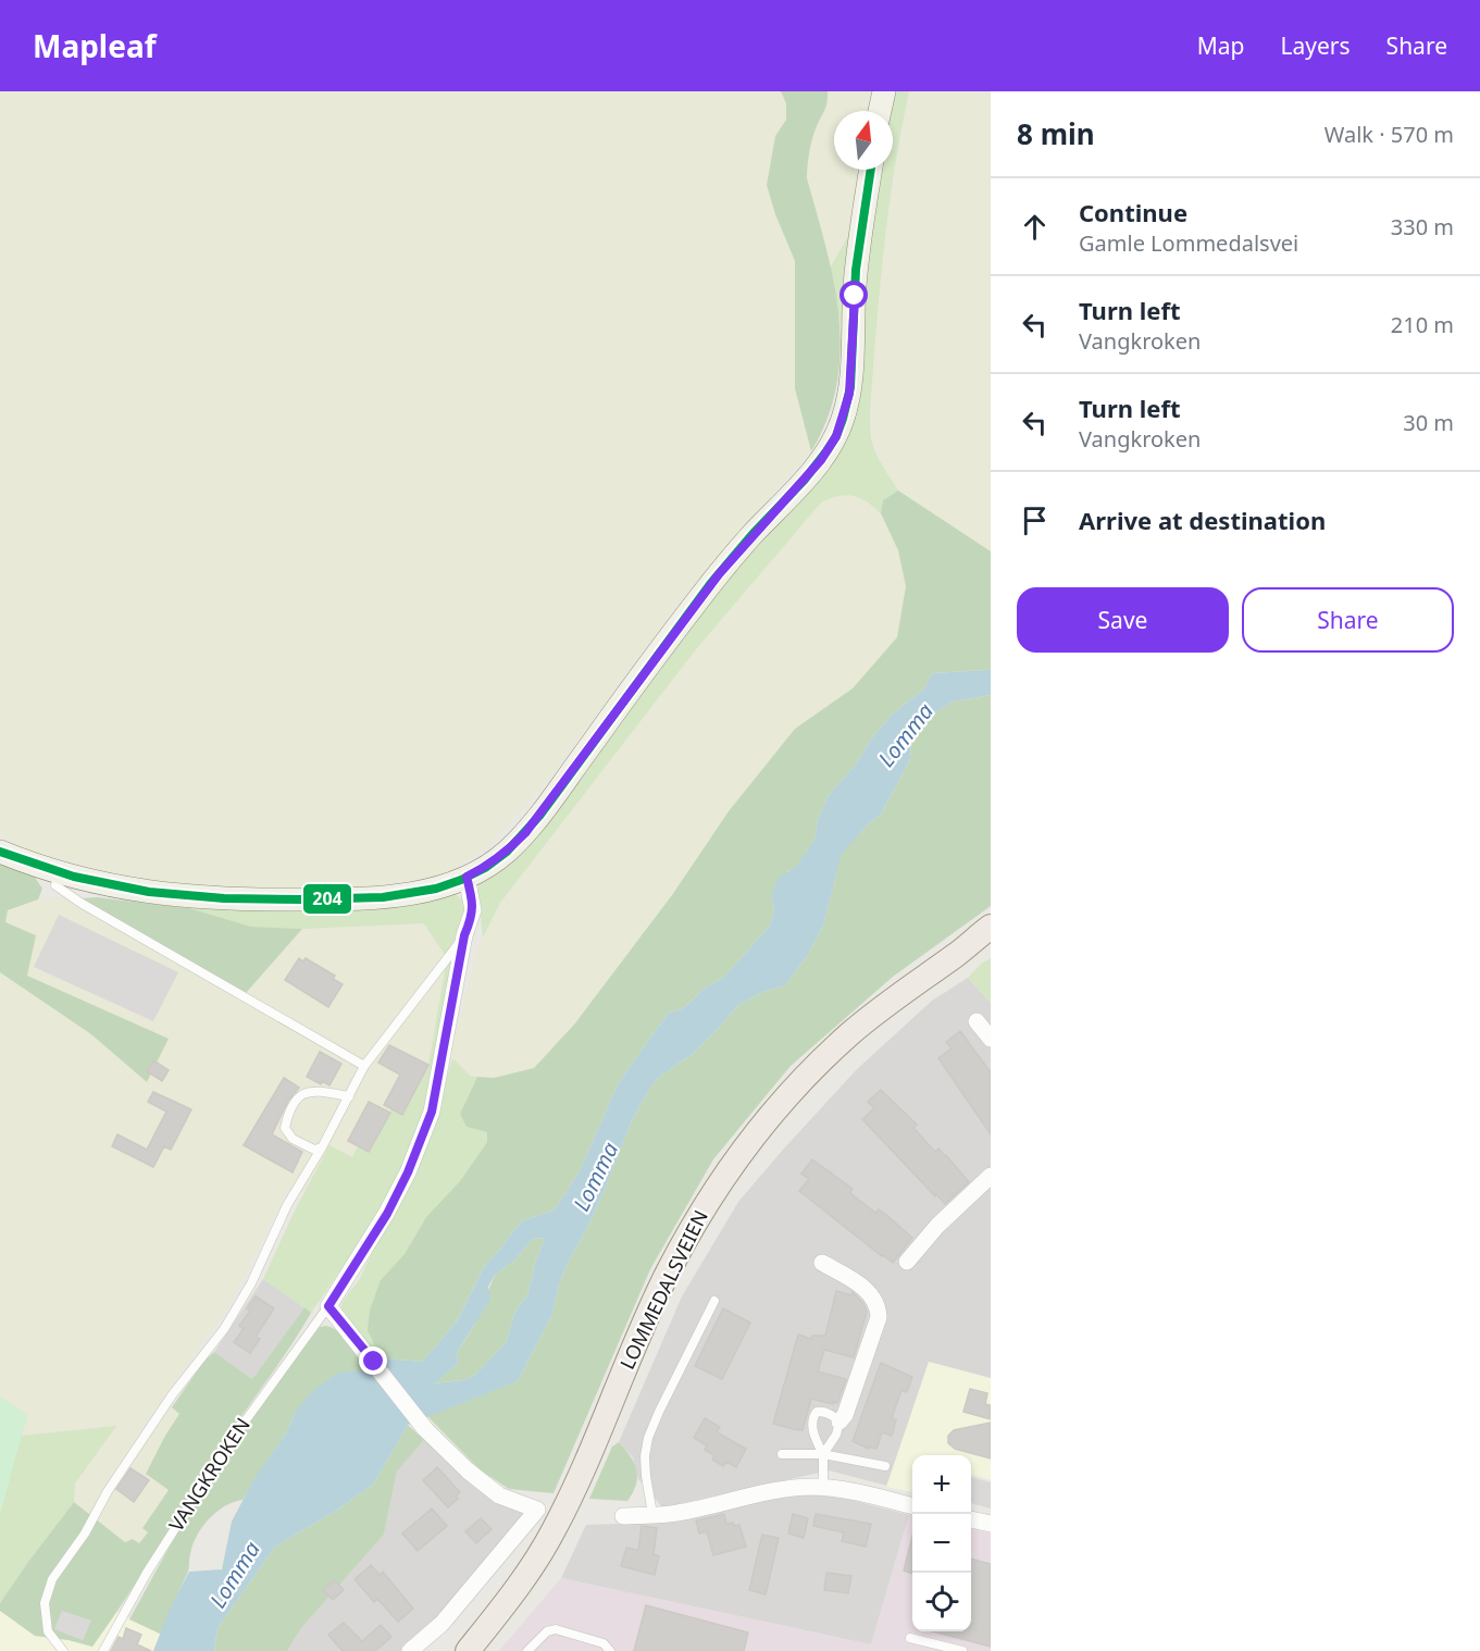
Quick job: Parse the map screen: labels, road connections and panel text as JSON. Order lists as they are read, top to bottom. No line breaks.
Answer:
{"streets":{"main road":["LOMMEDALSVEIEN"],"street":["VANGKROKEN"]},"water":["Lomma"],"lines":["transit line 204"],"north":"top","page":{"header":"Mapleaf","nav":["Map","Layers","Share"],"heading":["8 min","Walk · 570 m"],"list":[["Continue","Gamle Lommedalsvei","330 m"],["Turn left","Vangkroken","210 m"],["Turn left","Vangkroken","30 m"],"Arrive at destination"],"buttons":["Save","Share"],"map_buttons":["+","−"]}}
